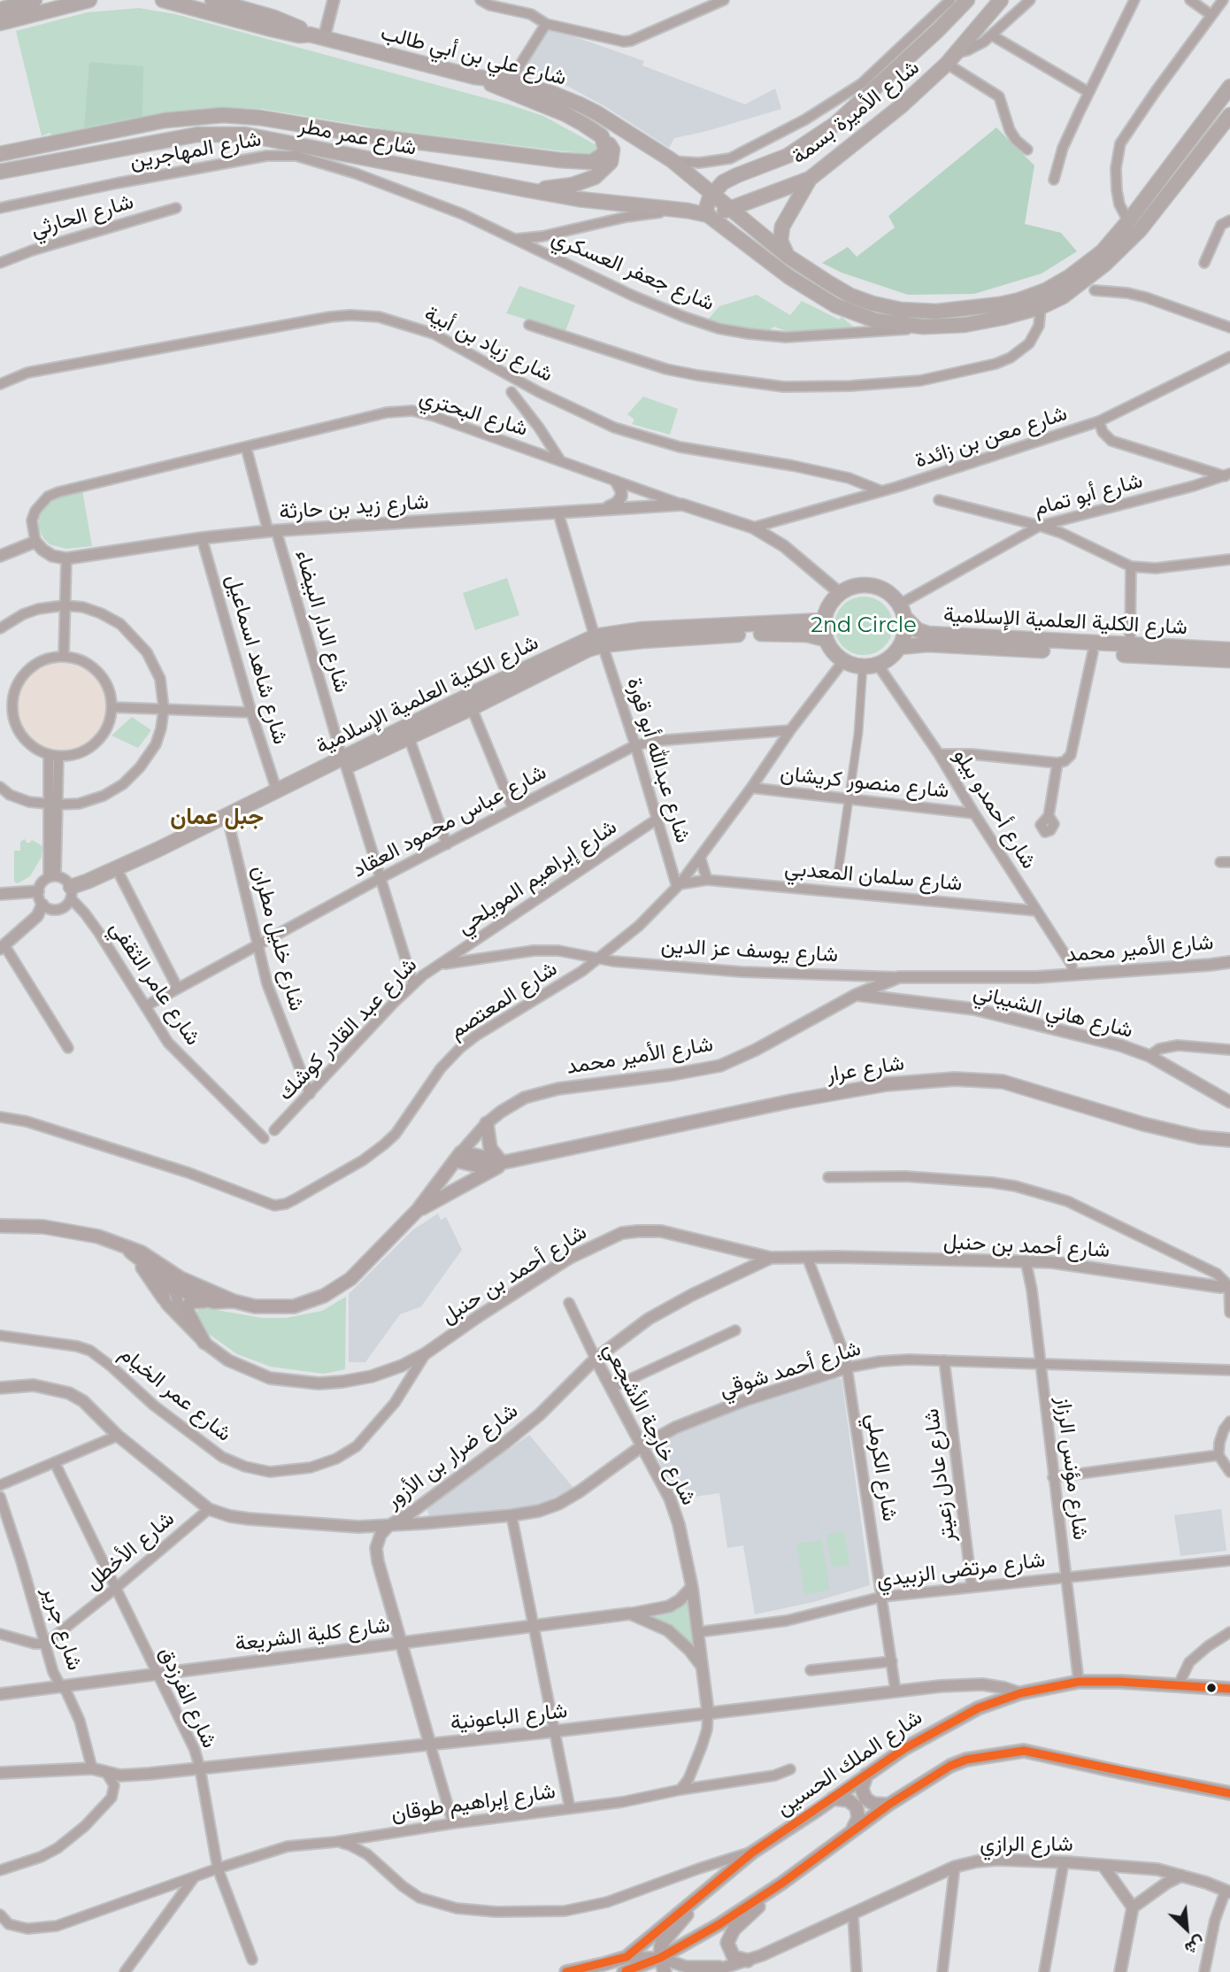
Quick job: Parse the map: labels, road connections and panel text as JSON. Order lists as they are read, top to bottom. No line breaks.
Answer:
{"streets":{"main road":["شارع علي بن أبي طالب","شارع الأميرة بسمة","شارع عمر مطر","شارع الكلية العلمية الإسلامية","شارع الأمير محمد","شارع عرار","شارع الملك الحسين"],"street":["شارع المهاجرين","شارع الحارثي","شارع جعفر العسكري","شارع زياد بن أبية","شارع البحتري","شارع معن بن زائدة","شارع أبو تمام","شارع زيد بن حارثة","شارع الدار البيضاء","شارع شاهد اسماعيل","شارع عبدالله أبو قورة","شارع منصور كريشان","شارع أحمدو بيلو","شارع عباس محمود العقاد","شارع سلمان المعدبي","شارع إبراهيم المويلحي","شارع خليل مطران","شارع يوسف عز الدين","شارع عامر الثقفي","شارع المعتصم","شارع هاني الشيباني","شارع عبد القادر كوشك","شارع أحمد بن حنبل","شارع أحمد شوقي","شارع عمر الخيام","شارع خارجة الأشجعي","شارع ضرار بن الأزور","شارع الكرملي","شارع مؤنس الرزاز","شارع عادل زعيتر","شارع الأخطل","شارع مرتضى الزبيدي","شارع جرير","شارع كلية الشريعة","شارع الفرزدق","شارع الباعونية","شارع إبراهيم طوقان","شارع الرازي"]},"crossings":[["شارع علي بن أبي طالب","شارع الأميرة بسمة"],["شارع علي بن أبي طالب","شارع عمر مطر"],["شارع الأميرة بسمة","شارع عمر مطر"],["شارع المهاجرين","شارع جعفر العسكري"],["شارع زياد بن أبية","شارع معن بن زائدة"],["شارع البحتري","شارع معن بن زائدة"],["شارع البحتري","شارع أبو تمام"],["شارع البحتري","شارع زيد بن حارثة"],["شارع البحتري","شارع الدار البيضاء"],["شارع البحتري","شارع الكلية العلمية الإسلامية"],["شارع البحتري","شارع أحمدو بيلو"],["شارع البحتري","شارع المعتصم"],["شارع أبو تمام","شارع الكلية العلمية الإسلامية"],["شارع أبو تمام","شارع أحمدو بيلو"],["شارع أبو تمام","شارع المعتصم"],["شارع زيد بن حارثة","شارع الدار البيضاء"],["شارع زيد بن حارثة","شارع شاهد اسماعيل"],["شارع زيد بن حارثة","شارع عبدالله أبو قورة"],["شارع الدار البيضاء","شارع الكلية العلمية الإسلامية"],["شارع الدار البيضاء","شارع عباس محمود العقاد"],["شارع الدار البيضاء","شارع عبد القادر كوشك"],["شارع الكلية العلمية الإسلامية","شارع شاهد اسماعيل"],["شارع الكلية العلمية الإسلامية","شارع عبدالله أبو قورة"],["شارع الكلية العلمية الإسلامية","شارع أحمدو بيلو"],["شارع الكلية العلمية الإسلامية","شارع خليل مطران"],["شارع الكلية العلمية الإسلامية","شارع عامر الثقفي"],["شارع الكلية العلمية الإسلامية","شارع المعتصم"],["شارع عبدالله أبو قورة","شارع عباس محمود العقاد"],["شارع عبدالله أبو قورة","شارع سلمان المعدبي"],["شارع عبدالله أبو قورة","شارع إبراهيم المويلحي"],["شارع عبدالله أبو قورة","شارع المعتصم"],["شارع منصور كريشان","شارع أحمدو بيلو"],["شارع منصور كريشان","شارع المعتصم"],["شارع أحمدو بيلو","شارع سلمان المعدبي"],["شارع أحمدو بيلو","شارع الأمير محمد"],["شارع أحمدو بيلو","شارع المعتصم"],["شارع عباس محمود العقاد","شارع خليل مطران"],["شارع عباس محمود العقاد","شارع عامر الثقفي"],["شارع عباس محمود العقاد","شارع المعتصم"],["شارع سلمان المعدبي","شارع المعتصم"],["شارع إبراهيم المويلحي","شارع عبد القادر كوشك"],["شارع خليل مطران","شارع عبد القادر كوشك"],["شارع الأمير محمد","شارع يوسف عز الدين"],["شارع الأمير محمد","شارع هاني الشيباني"],["شارع الأمير محمد","شارع عرار"],["شارع الأمير محمد","شارع أحمد بن حنبل"],["شارع يوسف عز الدين","شارع المعتصم"],["شارع يوسف عز الدين","شارع عبد القادر كوشك"],["شارع المعتصم","شارع عبد القادر كوشك"],["شارع أحمد بن حنبل","شارع عمر الخيام"],["شارع أحمد بن حنبل","شارع ضرار بن الأزور"],["شارع أحمد بن حنبل","شارع الكرملي"],["شارع أحمد بن حنبل","شارع مؤنس الرزاز"],["شارع أحمد شوقي","شارع خارجة الأشجعي"],["شارع أحمد شوقي","شارع ضرار بن الأزور"],["شارع أحمد شوقي","شارع الكرملي"],["شارع أحمد شوقي","شارع مؤنس الرزاز"],["شارع أحمد شوقي","شارع عادل زعيتر"],["شارع خارجة الأشجعي","شارع ضرار بن الأزور"],["شارع خارجة الأشجعي","شارع مرتضى الزبيدي"],["شارع خارجة الأشجعي","شارع كلية الشريعة"],["شارع خارجة الأشجعي","شارع الباعونية"],["شارع ضرار بن الأزور","شارع الأخطل"],["شارع الكرملي","شارع مرتضى الزبيدي"],["شارع الكرملي","شارع الباعونية"],["شارع مؤنس الرزاز","شارع مرتضى الزبيدي"],["شارع مؤنس الرزاز","شارع الملك الحسين"],["شارع عادل زعيتر","شارع مرتضى الزبيدي"],["شارع الأخطل","شارع جرير"],["شارع الأخطل","شارع الفرزدق"],["شارع جرير","شارع كلية الشريعة"],["شارع جرير","شارع الباعونية"],["شارع كلية الشريعة","شارع الفرزدق"],["شارع الفرزدق","شارع الباعونية"],["شارع الفرزدق","شارع إبراهيم طوقان"],["شارع الباعونية","شارع الملك الحسين"],["شارع الملك الحسين","شارع الرازي"]],"districts":["جبل عمان"],"parks":["2nd Circle"],"north":"bottom right"}
